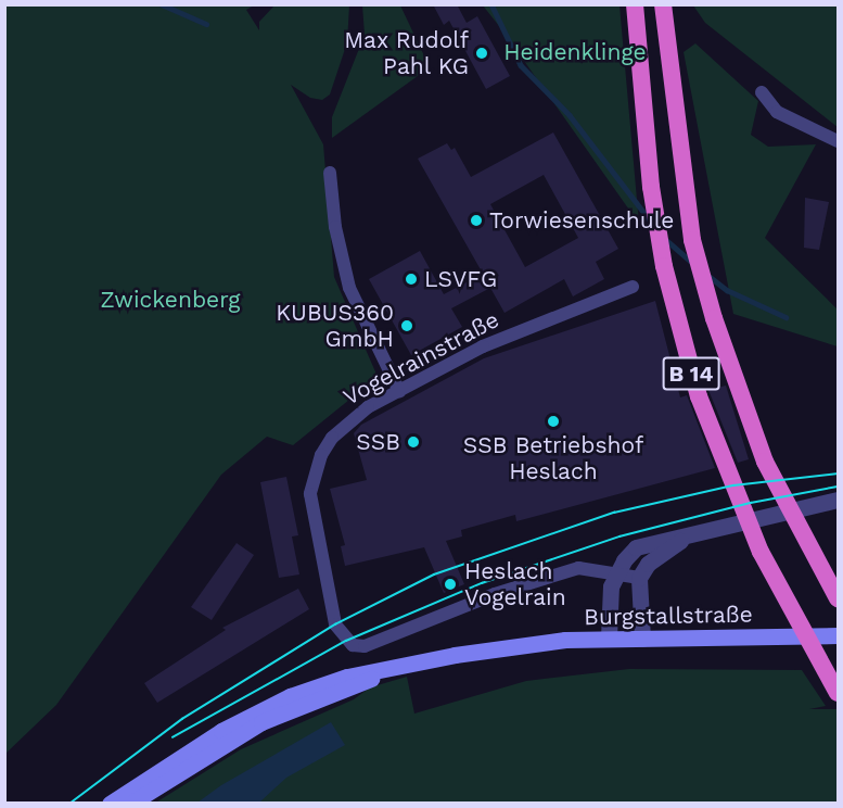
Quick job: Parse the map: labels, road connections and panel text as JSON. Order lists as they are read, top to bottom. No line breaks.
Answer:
{"streets":{"highway":["B 14"],"main road":["Burgstallstraße"],"street":["Vogelrainstraße"]},"parks":["Heidenklinge","Zwickenberg"],"places":["Max Rudolf Pahl KG","Torwiesenschule","LSVFG","KUBUS360 GmbH","SSB Betriebshof Heslach","SSB","Heslach Vogelrain"]}
